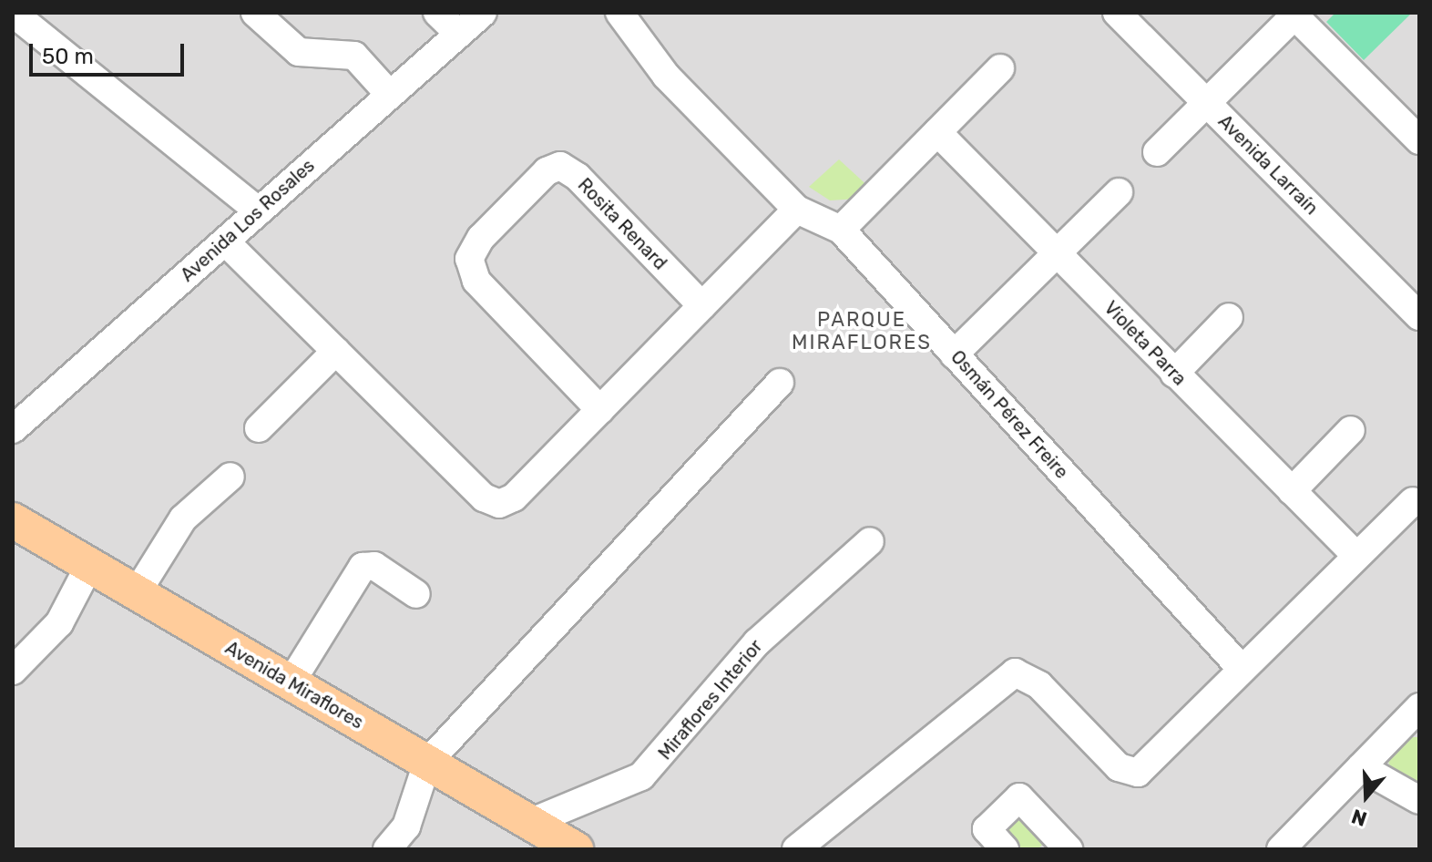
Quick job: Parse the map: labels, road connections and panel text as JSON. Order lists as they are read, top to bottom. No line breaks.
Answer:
{"streets":{"main road":["Avenida Miraflores"],"street":["Avenida Larraín","Avenida Los Rosales","Rosita Renard","Violeta Parra","Osmán Pérez Freire","Miraflores Interior"]},"crossings":[["Avenida Miraflores","Miraflores Interior"]],"districts":["PARQUE MIRAFLORES"],"scale_bar":"50 m","north":"bottom"}
